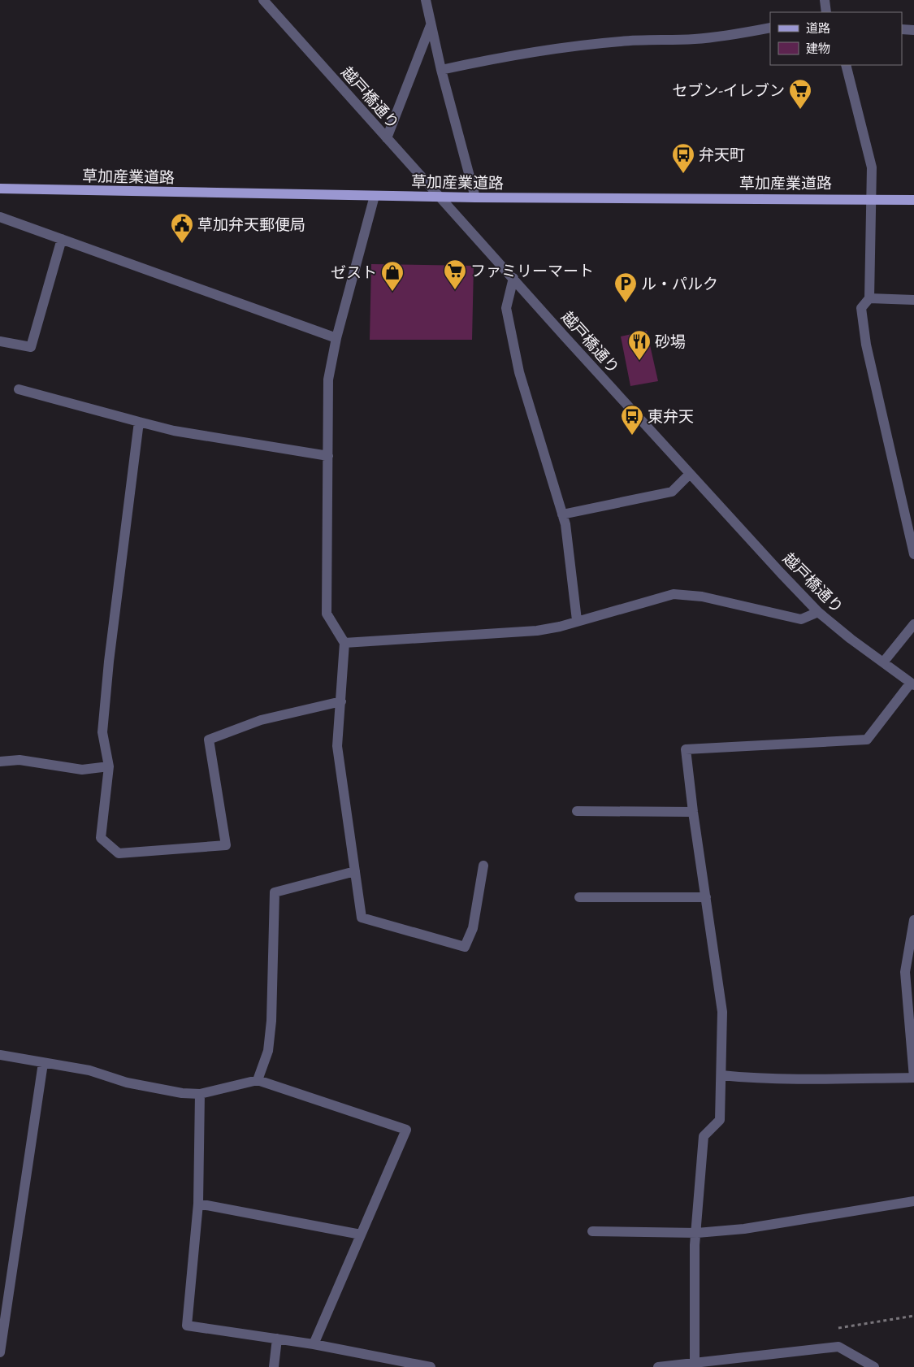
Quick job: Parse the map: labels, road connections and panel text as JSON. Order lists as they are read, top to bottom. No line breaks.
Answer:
{"streets":{"main road":["草加産業道路"],"street":["越戸橋通り"]},"crossings":[["越戸橋通り","草加産業道路"]],"places":{"supermarket":["セブン-イレブン","ファミリーマート"],"bus stop":["弁天町","東弁天"],"public building":["草加弁天郵便局"],"shop":["ゼスト"],"parking":["ル・パルク"],"restaurant":["砂場"]},"legend":["道路","建物"]}
